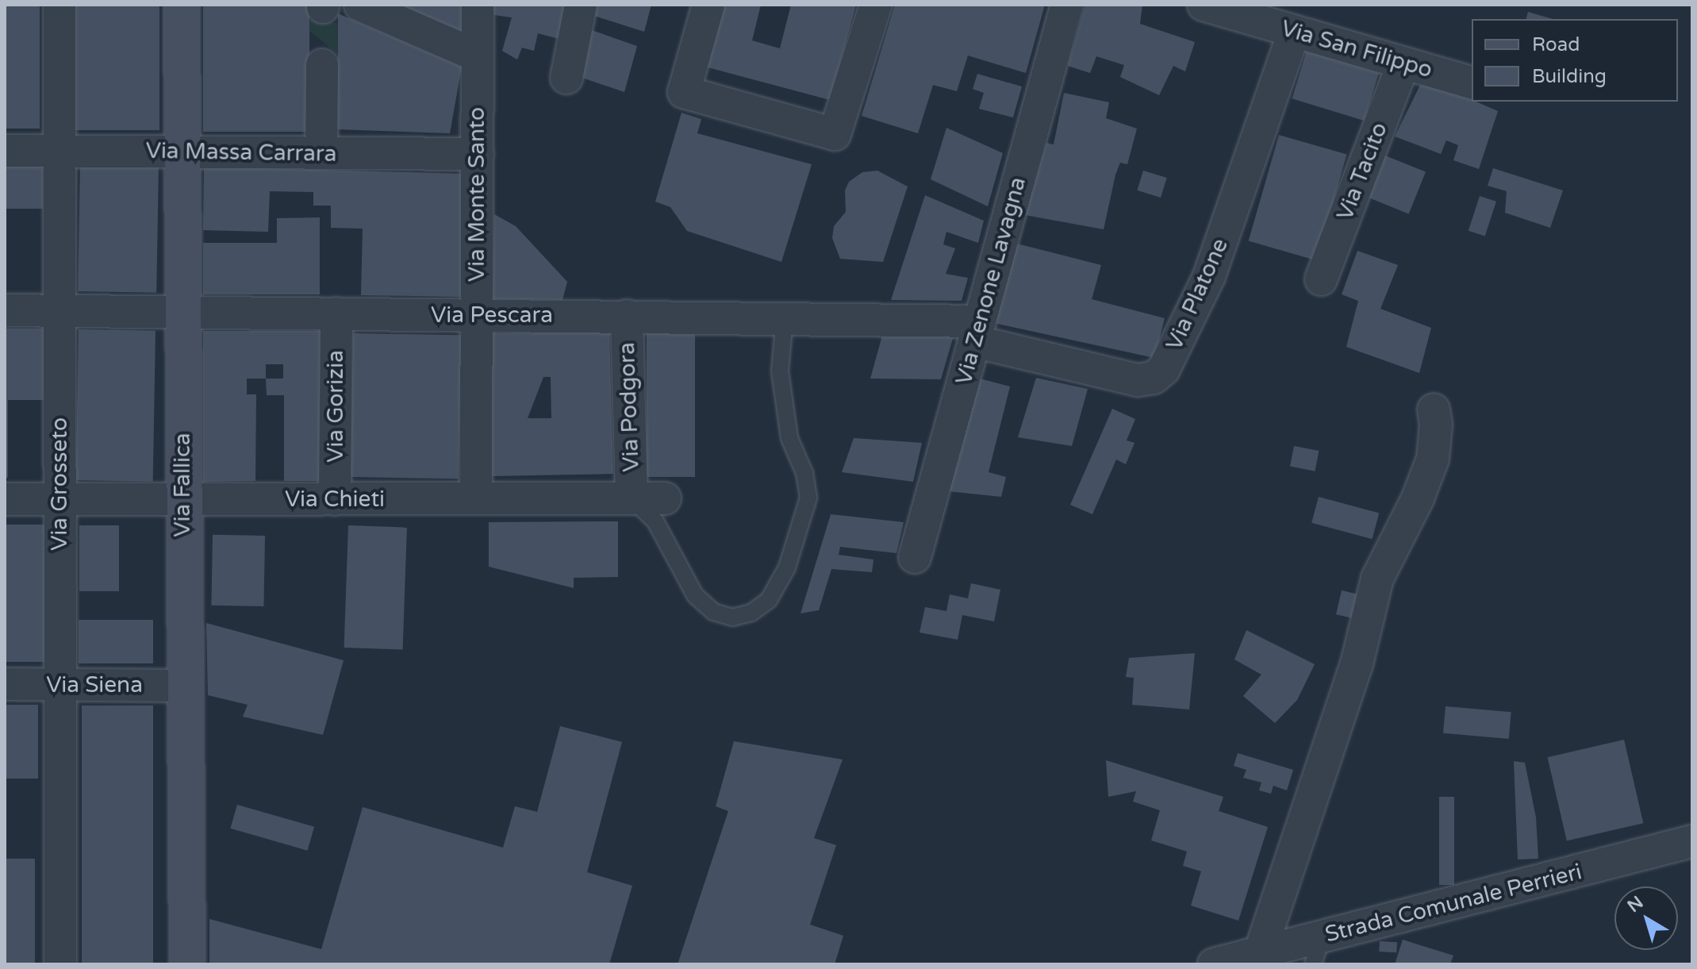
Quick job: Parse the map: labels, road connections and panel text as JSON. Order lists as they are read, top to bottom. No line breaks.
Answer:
{"streets":{"street":["Via San Filippo","Via Massa Carrara","Via Tacito","Via Monte Santo","Via Zenone Lavagna","Via Platone","Via Pescara","Via Gorizia","Via Podgora","Via Grosseto","Via Fallica","Via Chieti","Via Siena","Strada Comunale Perrieri"]},"crossings":[["Via San Filippo","Via Tacito"],["Via San Filippo","Via Platone"],["Via Massa Carrara","Via Monte Santo"],["Via Massa Carrara","Via Grosseto"],["Via Massa Carrara","Via Fallica"],["Via Monte Santo","Via Pescara"],["Via Monte Santo","Via Chieti"],["Via Zenone Lavagna","Via Platone"],["Via Zenone Lavagna","Via Pescara"],["Via Platone","Via Pescara"],["Via Pescara","Via Gorizia"],["Via Pescara","Via Podgora"],["Via Pescara","Via Grosseto"],["Via Pescara","Via Fallica"],["Via Gorizia","Via Chieti"],["Via Podgora","Via Chieti"],["Via Grosseto","Via Chieti"],["Via Grosseto","Via Siena"],["Via Fallica","Via Chieti"],["Via Fallica","Via Siena"]],"legend":["Road","Building"],"north":"top left"}
